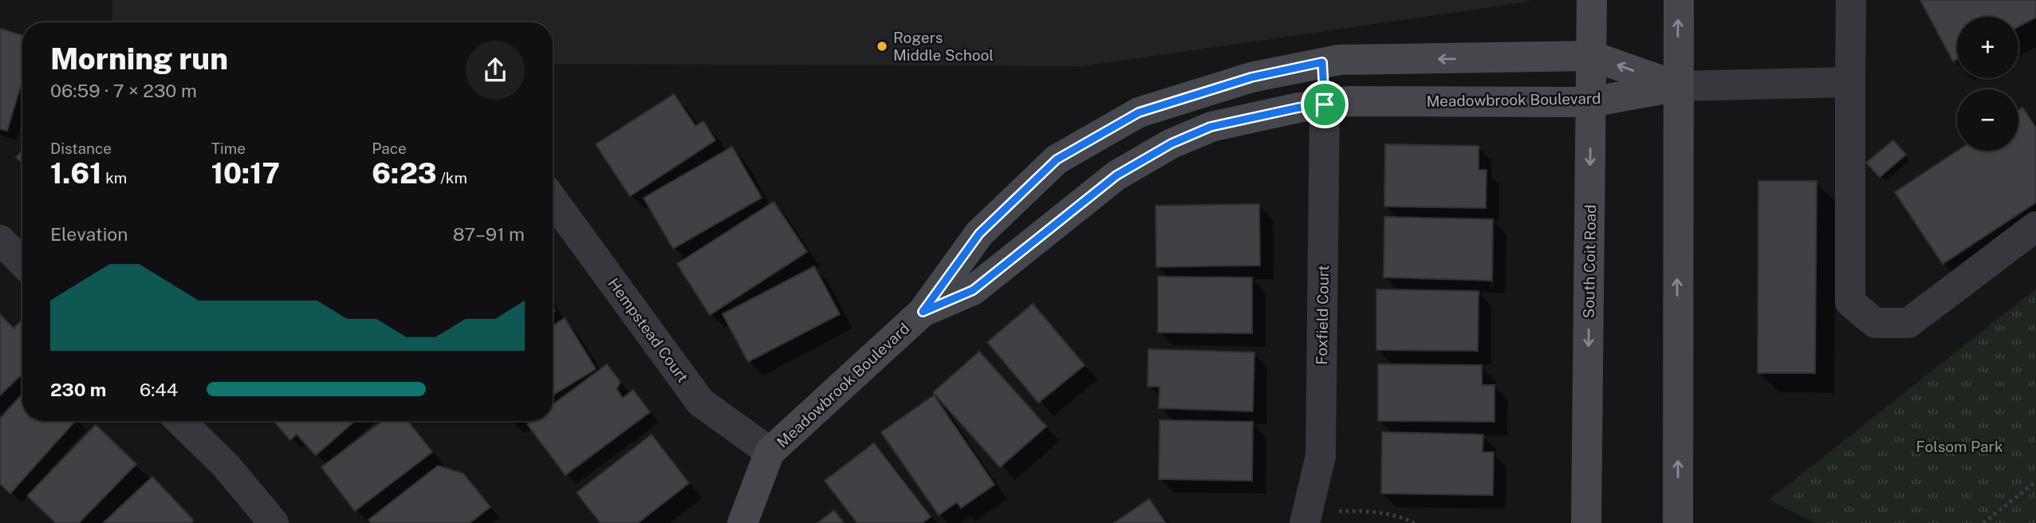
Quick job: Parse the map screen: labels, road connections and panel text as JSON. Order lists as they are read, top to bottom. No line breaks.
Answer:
{"streets":{"street":["Meadowbrook Boulevard","South Coit Road","Foxfield Court","Hempstead Court"]},"crossings":[["Meadowbrook Boulevard","South Coit Road"],["Meadowbrook Boulevard","Foxfield Court"],["Meadowbrook Boulevard","Hempstead Court"]],"parks":["Folsom Park"],"places":["Rogers Middle School"],"page":{"map_buttons":["+","−"],"heading":["Morning run","06:59 · 7 × 230 m"],"stats":[["Distance","1.61 km"],["Time","10:17"],["Pace","6:23 /km"]],"chart":["Elevation","87–91 m"],"list":[{"name":"230 m","note":"6:44"}]}}
